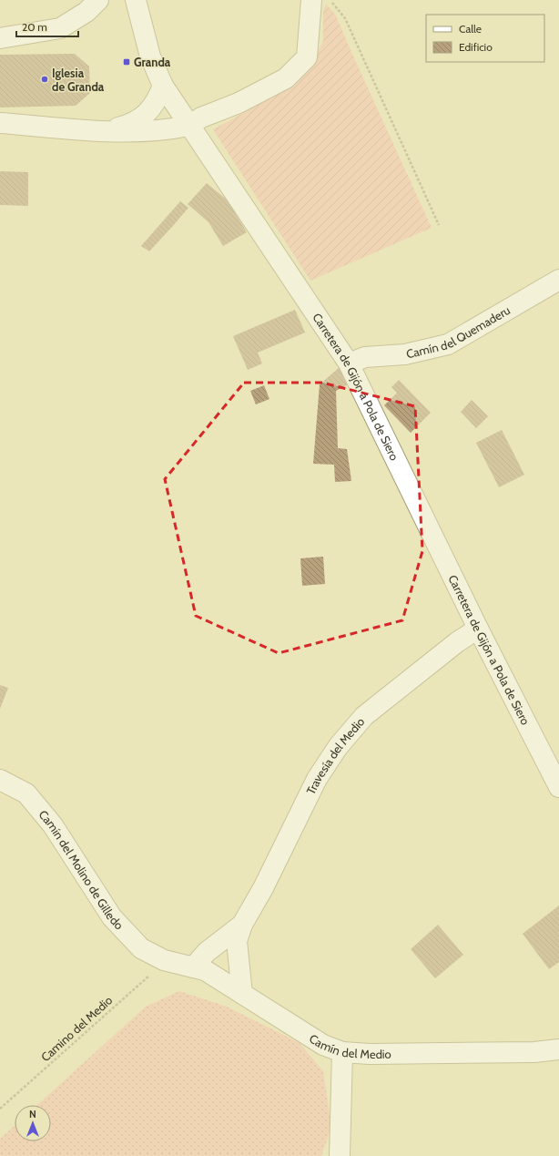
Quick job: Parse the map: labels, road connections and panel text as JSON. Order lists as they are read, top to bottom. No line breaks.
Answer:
{"streets":{"street":["Camín del Quemaderu","Carretera de Gijón a Pola de Siero","Travesía del Medio","Camín del Molino de Gilledo","Camín del Medio"],"path":["Camino del Medio"]},"crossings":[["Camín del Quemaderu","Carretera de Gijón a Pola de Siero"],["Carretera de Gijón a Pola de Siero","Travesía del Medio"],["Travesía del Medio","Camín del Medio"],["Camín del Molino de Gilledo","Camino del Medio"],["Camín del Molino de Gilledo","Camín del Medio"],["Camino del Medio","Camín del Medio"]],"places":{"transit":["Granda"],"other":["Iglesia de Granda"]},"legend":["Calle","Edificio"],"scale_bar":"20 m","north":"top"}
